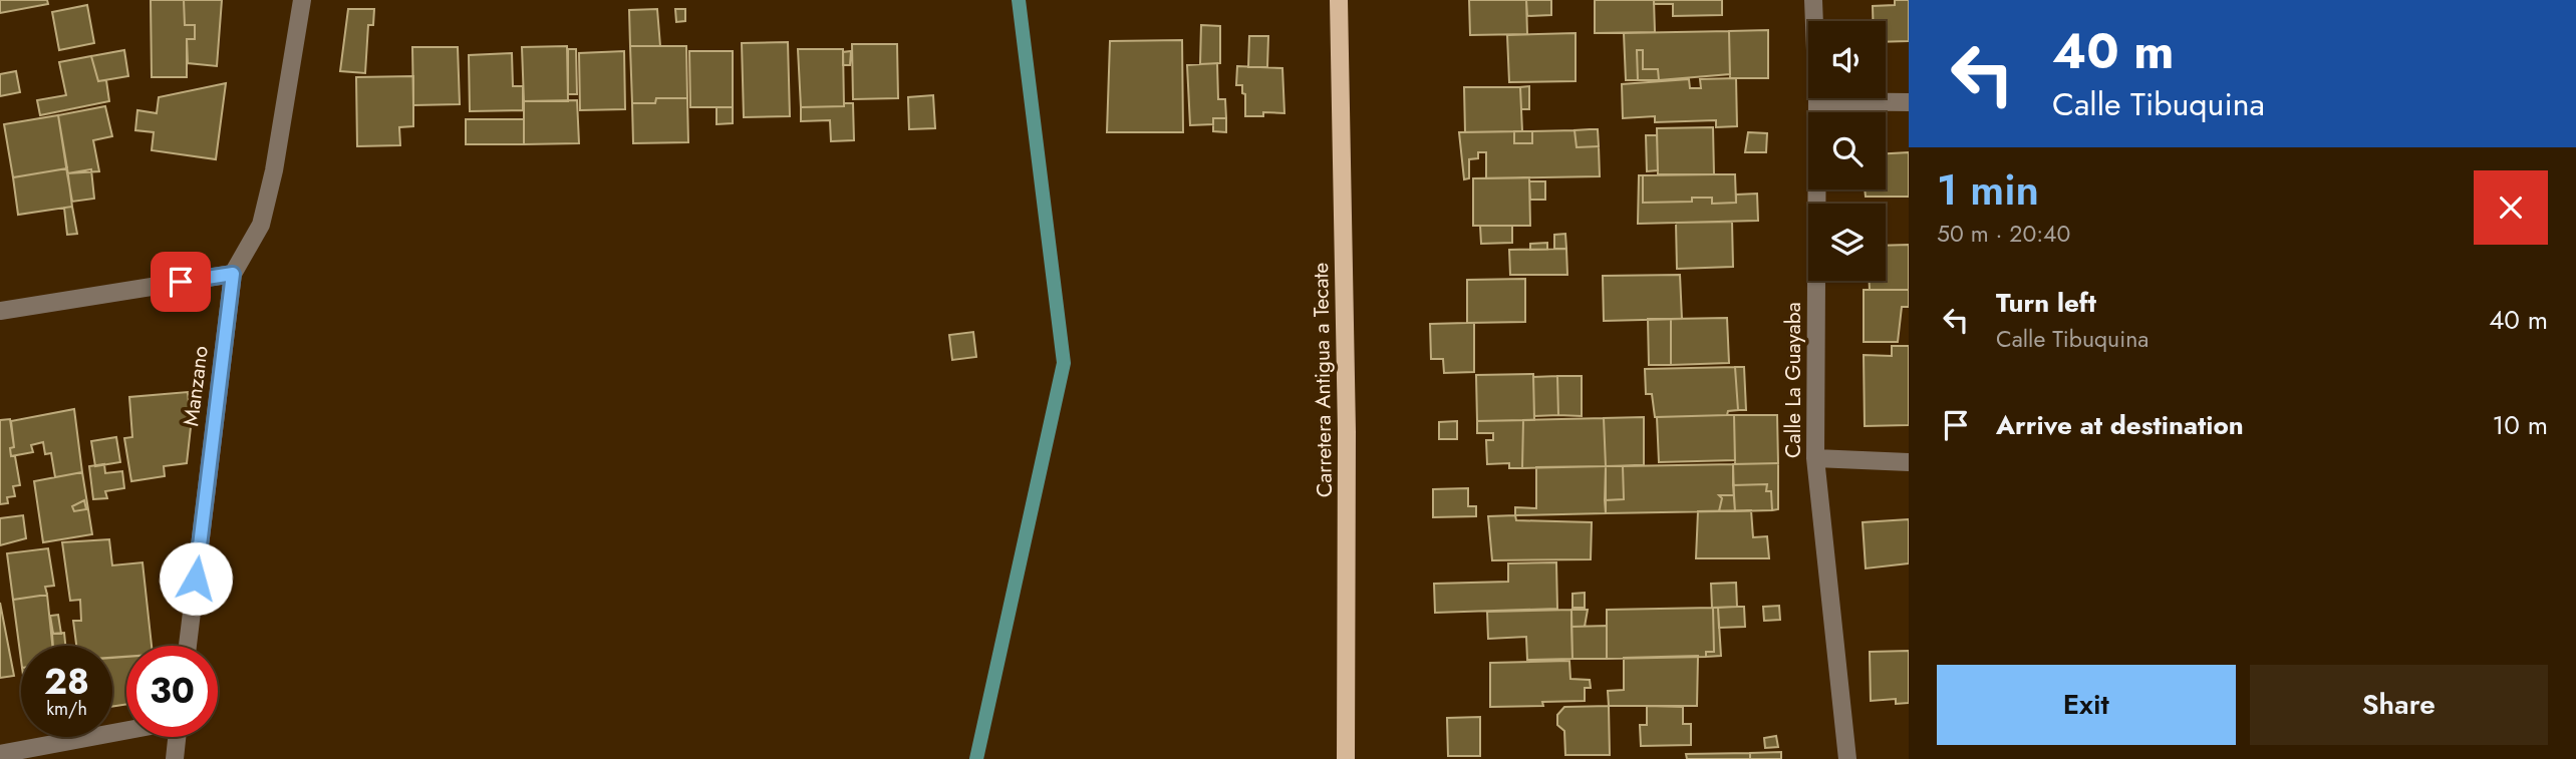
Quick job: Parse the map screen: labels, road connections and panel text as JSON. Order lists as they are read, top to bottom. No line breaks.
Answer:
{"streets":{"main road":["Carretera Antigua a Tecate"],"street":["Calle La Guayaba","Manzano"]},"page":{"turn":["40 m","Calle Tibuquina"],"heading":["1 min","50 m · 20:40"],"list":[{"name":"Turn left","note":"Calle Tibuquina","value":"40 m"},{"name":"Arrive at destination","value":"10 m"}],"speed":"28 km/h","limit":"30","buttons":["Exit","Share"]}}
